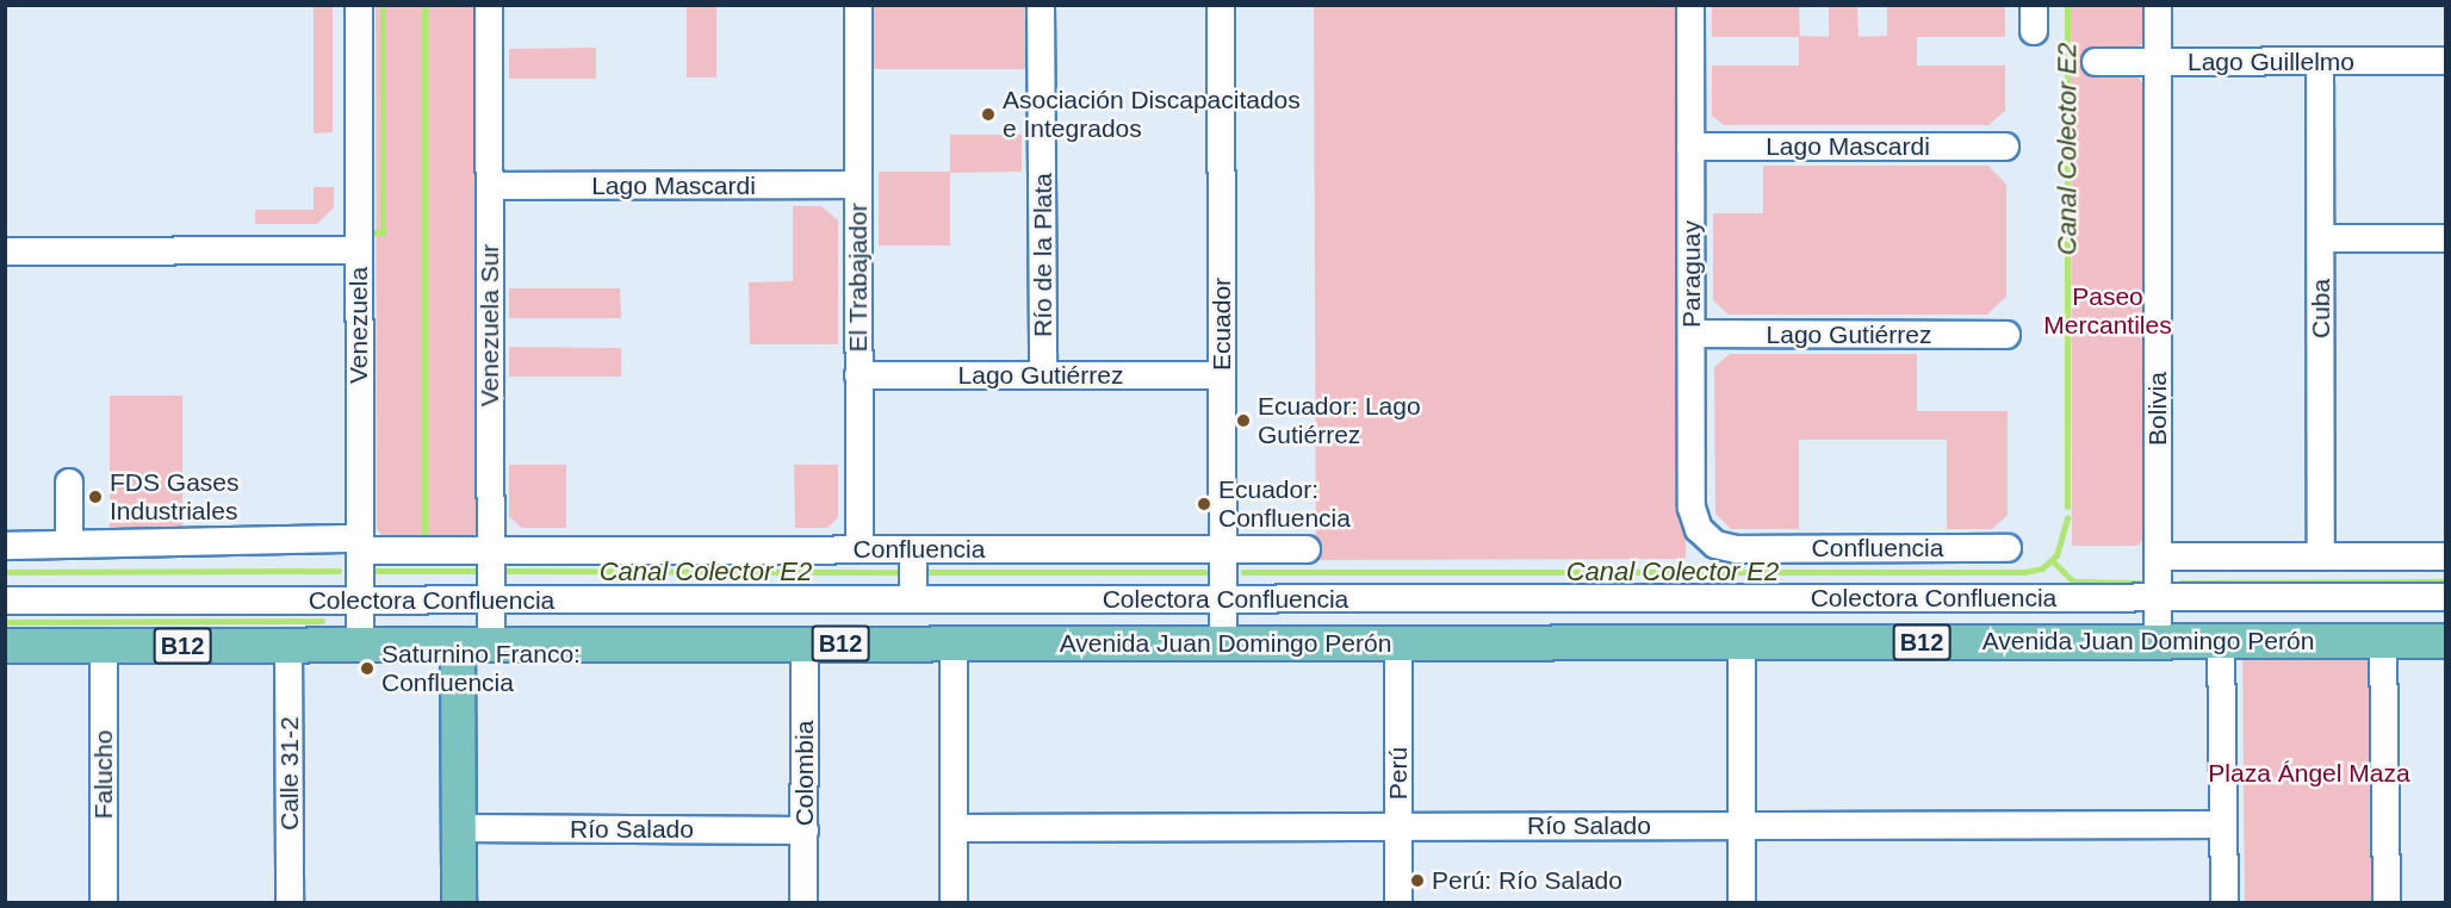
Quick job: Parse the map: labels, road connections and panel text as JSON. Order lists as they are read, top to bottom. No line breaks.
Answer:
{"streets":{"main road":["Avenida Juan Domingo Perón","B12"],"street":["Lago Guillelmo","Lago Mascardi","Río de la Plata","Paraguay","El Trabajador","Cuba","Ecuador","Venezuela","Venezuela Sur","Lago Gutiérrez","Bolivia","Confluencia","Colectora Confluencia","Calle 31-2","Colombia","Perú","Falucho","Río Salado"]},"crossings":[["Lago Guillelmo","Cuba"],["Lago Guillelmo","Bolivia"],["Lago Mascardi","Paraguay"],["Lago Mascardi","El Trabajador"],["Lago Mascardi","Venezuela Sur"],["Río de la Plata","Lago Gutiérrez"],["Paraguay","Lago Gutiérrez"],["Paraguay","Confluencia"],["El Trabajador","Lago Gutiérrez"],["El Trabajador","Confluencia"],["Ecuador","Lago Gutiérrez"],["Ecuador","Confluencia"],["Ecuador","Colectora Confluencia"],["Ecuador","Avenida Juan Domingo Perón"],["Venezuela","Confluencia"],["Venezuela","Colectora Confluencia"],["Venezuela","Avenida Juan Domingo Perón"],["Venezuela Sur","Confluencia"],["Venezuela Sur","Colectora Confluencia"],["Venezuela Sur","Avenida Juan Domingo Perón"],["Bolivia","Colectora Confluencia"],["Bolivia","Avenida Juan Domingo Perón"],["Avenida Juan Domingo Perón","Calle 31-2"],["Avenida Juan Domingo Perón","Colombia"],["Avenida Juan Domingo Perón","Perú"],["Avenida Juan Domingo Perón","Falucho"],["Colombia","Río Salado"],["Perú","Río Salado"]],"water":["Canal Colector E2"],"parks":["Paseo Mercantiles","Plaza Ángel Maza"],"places":["Asociación Discapacitados e Integrados","Ecuador: Lago Gutiérrez","FDS Gases Industriales","Ecuador: Confluencia","Saturnino Franco: Confluencia","Perú: Río Salado"]}
